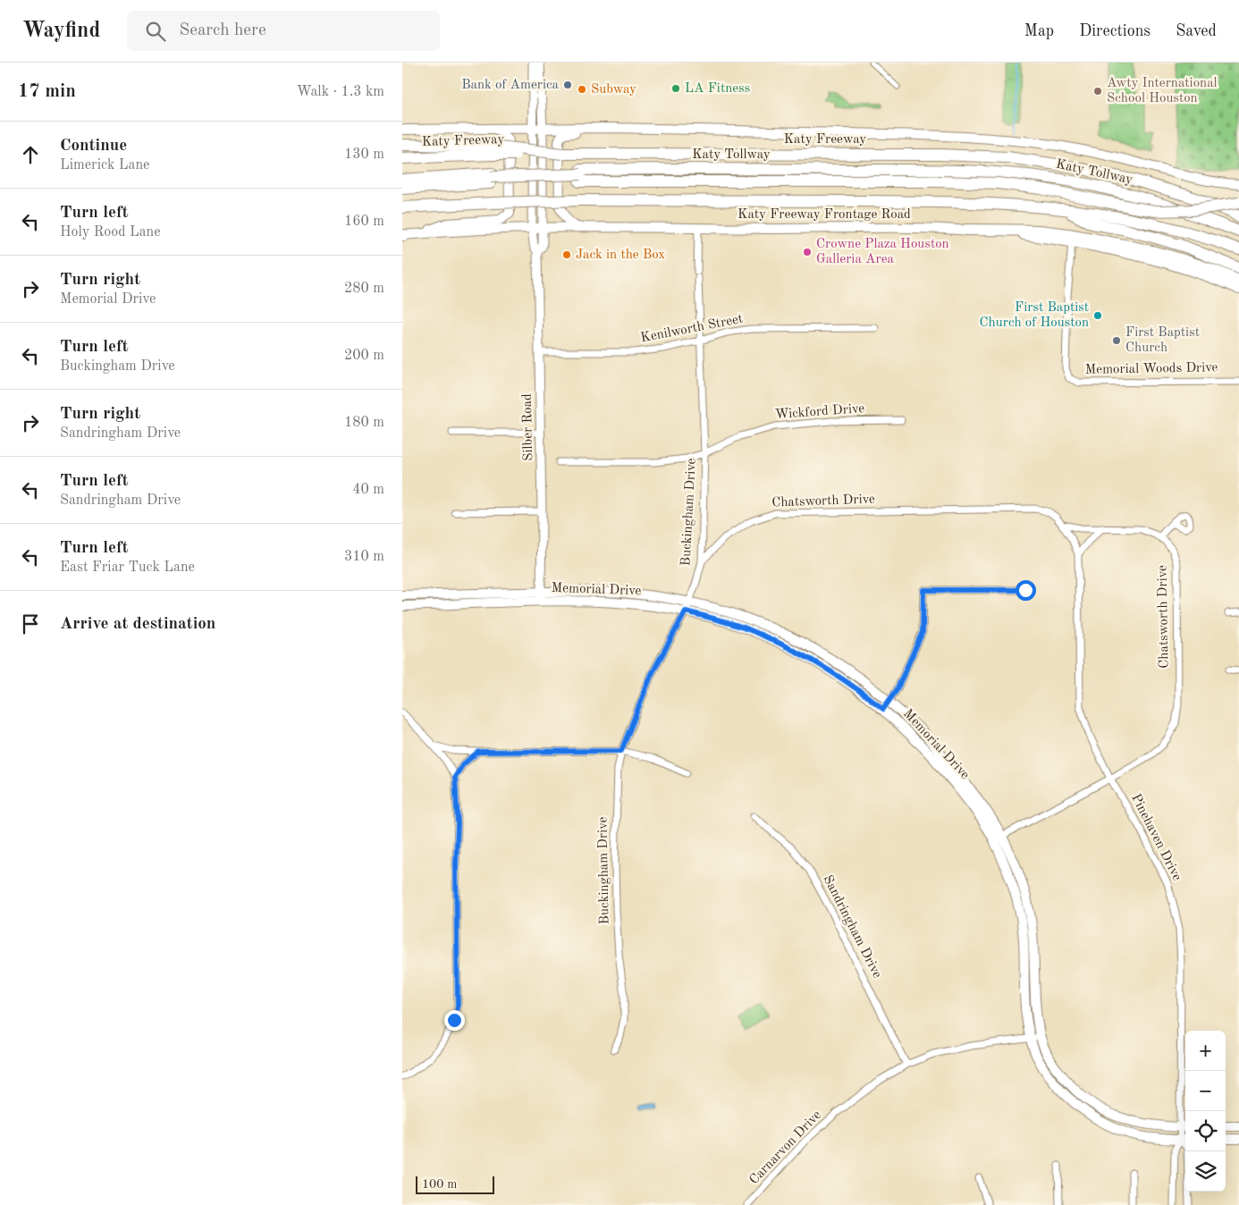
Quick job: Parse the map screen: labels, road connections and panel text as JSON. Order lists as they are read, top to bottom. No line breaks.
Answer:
{"streets":{"highway":["Katy Freeway","Katy Tollway"],"main road":["Katy Freeway Frontage Road","Memorial Drive"],"street":["Kenilworth Street","Memorial Woods Drive","Wickford Drive","Silber Road","Chatsworth Drive","Buckingham Drive","Pinehaven Drive","Sandringham Drive","Carnarvon Drive"]},"crossings":[["Katy Freeway Frontage Road","Memorial Woods Drive"],["Katy Freeway Frontage Road","Silber Road"],["Katy Freeway Frontage Road","Buckingham Drive"],["Kenilworth Street","Silber Road"],["Kenilworth Street","Buckingham Drive"],["Wickford Drive","Buckingham Drive"],["Silber Road","Memorial Drive"],["Chatsworth Drive","Buckingham Drive"],["Chatsworth Drive","Memorial Drive"],["Chatsworth Drive","Pinehaven Drive"],["Buckingham Drive","Memorial Drive"],["Memorial Drive","Pinehaven Drive"],["Memorial Drive","Carnarvon Drive"],["Sandringham Drive","Carnarvon Drive"]],"places":["Bank of America","LA Fitness","Subway","Awty International School Houston","Crowne Plaza Houston Galleria Area","Jack in the Box","First Baptist Church of Houston","First Baptist Church"],"scale_bar":"100 m","page":{"header":"Wayfind","search":"Search here","nav":["Map","Directions","Saved"],"heading":["17 min","Walk · 1.3 km"],"list":[["Continue","Limerick Lane","130 m"],["Turn left","Holy Rood Lane","160 m"],["Turn right","Memorial Drive","280 m"],["Turn left","Buckingham Drive","200 m"],["Turn right","Sandringham Drive","180 m"],["Turn left","Sandringham Drive","40 m"],["Turn left","East Friar Tuck Lane","310 m"],"Arrive at destination"],"map_buttons":["+","−"],"scale":"100 m"}}
